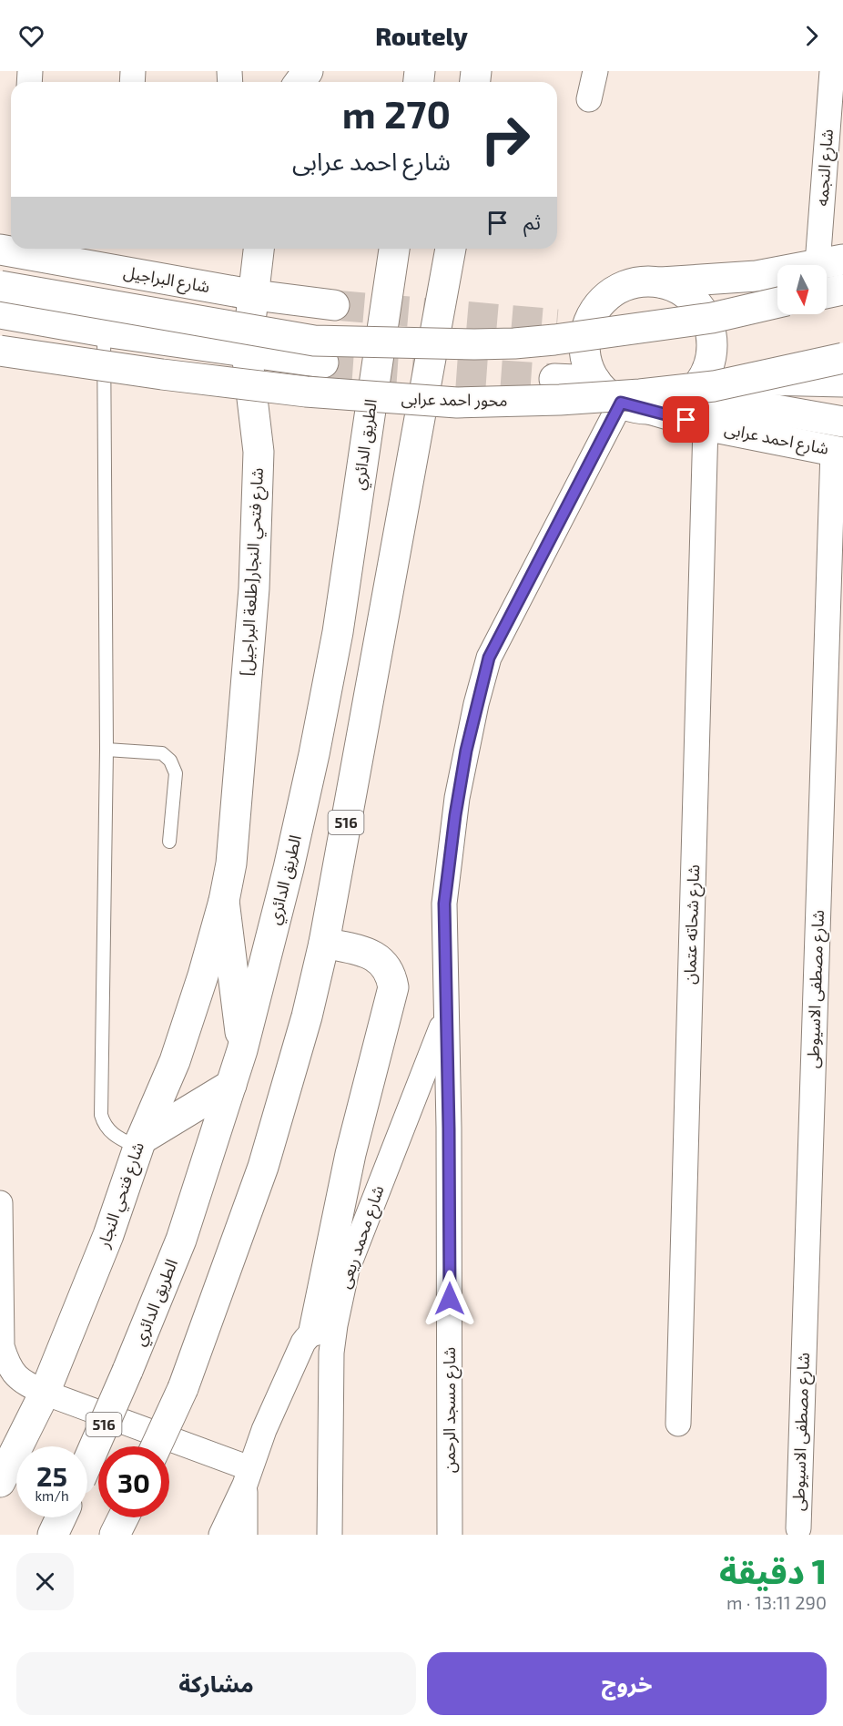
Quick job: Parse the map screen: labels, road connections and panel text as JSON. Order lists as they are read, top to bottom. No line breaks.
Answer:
{"streets":{"main road":["شارع البراجيل","محور احمد عرابى","شارع احمد عرابى","الطريق الدائري","شارع فتحي النجار[طلعة البراجيل]","516","شارع فتحي النجار"],"street":["شارع النجمه","شارع شحاته عتمان","شارع مصطفى الاسيوطى","شارع محمد ريعى","شارع مسجد الرحمن"]},"crossings":[["شارع البراجيل","شارع فتحي النجار[طلعة البراجيل]"],["شارع احمد عرابى","شارع شحاته عتمان"],["شارع احمد عرابى","شارع مصطفى الاسيوطى"],["شارع احمد عرابى","شارع مسجد الرحمن"],["شارع فتحي النجار[طلعة البراجيل]","شارع فتحي النجار"],["شارع محمد ريعى","شارع مسجد الرحمن"]],"north":"bottom","page":{"header":"Routely","turn":["270 m","شارع احمد عرابى"],"then":"ثم","speed":"25 km/h","limit":"30","heading":["1 دقيقة","290 m · 13:11"],"buttons":["خروج","مشاركة"]}}
